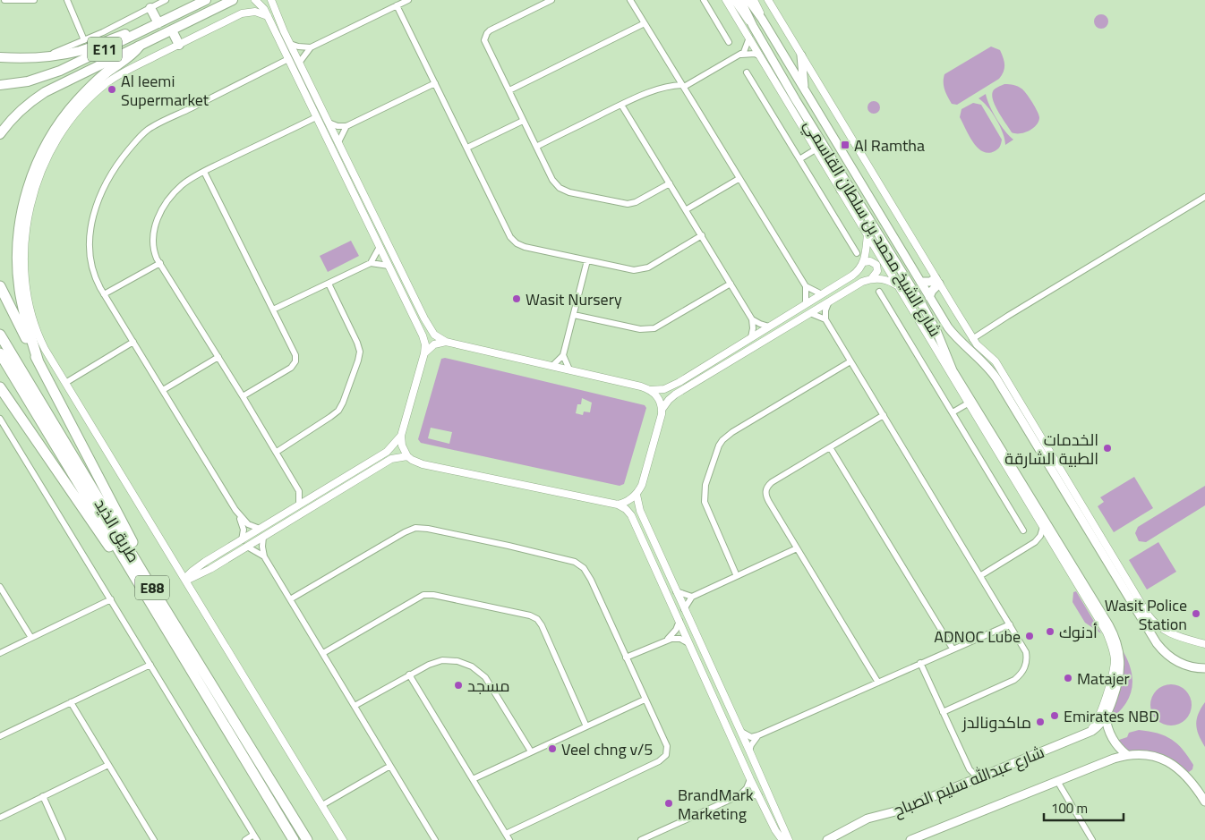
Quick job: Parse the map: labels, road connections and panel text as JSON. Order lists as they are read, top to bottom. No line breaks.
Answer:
{"streets":{"highway":["E11","طريق الذيد","E88"],"main road":["شارع الشيخ محمد بن سلطان القاسمي","شارع عبدالله سليم الصباح"]},"crossings":[["شارع الشيخ محمد بن سلطان القاسمي","شارع عبدالله سليم الصباح"]],"places":{"other":["Al Ieemi Supermarket","Wasit Nursery","الخدمات الطبية الشارقة","Wasit Police Station","أدنوك","ADNOC Lube","Matajer","مسجد","Emirates NBD","ماكدونالدز","Veel chng v/5","BrandMark Marketing"],"transit":["Al Ramtha"]},"scale_bar":"100 m"}
